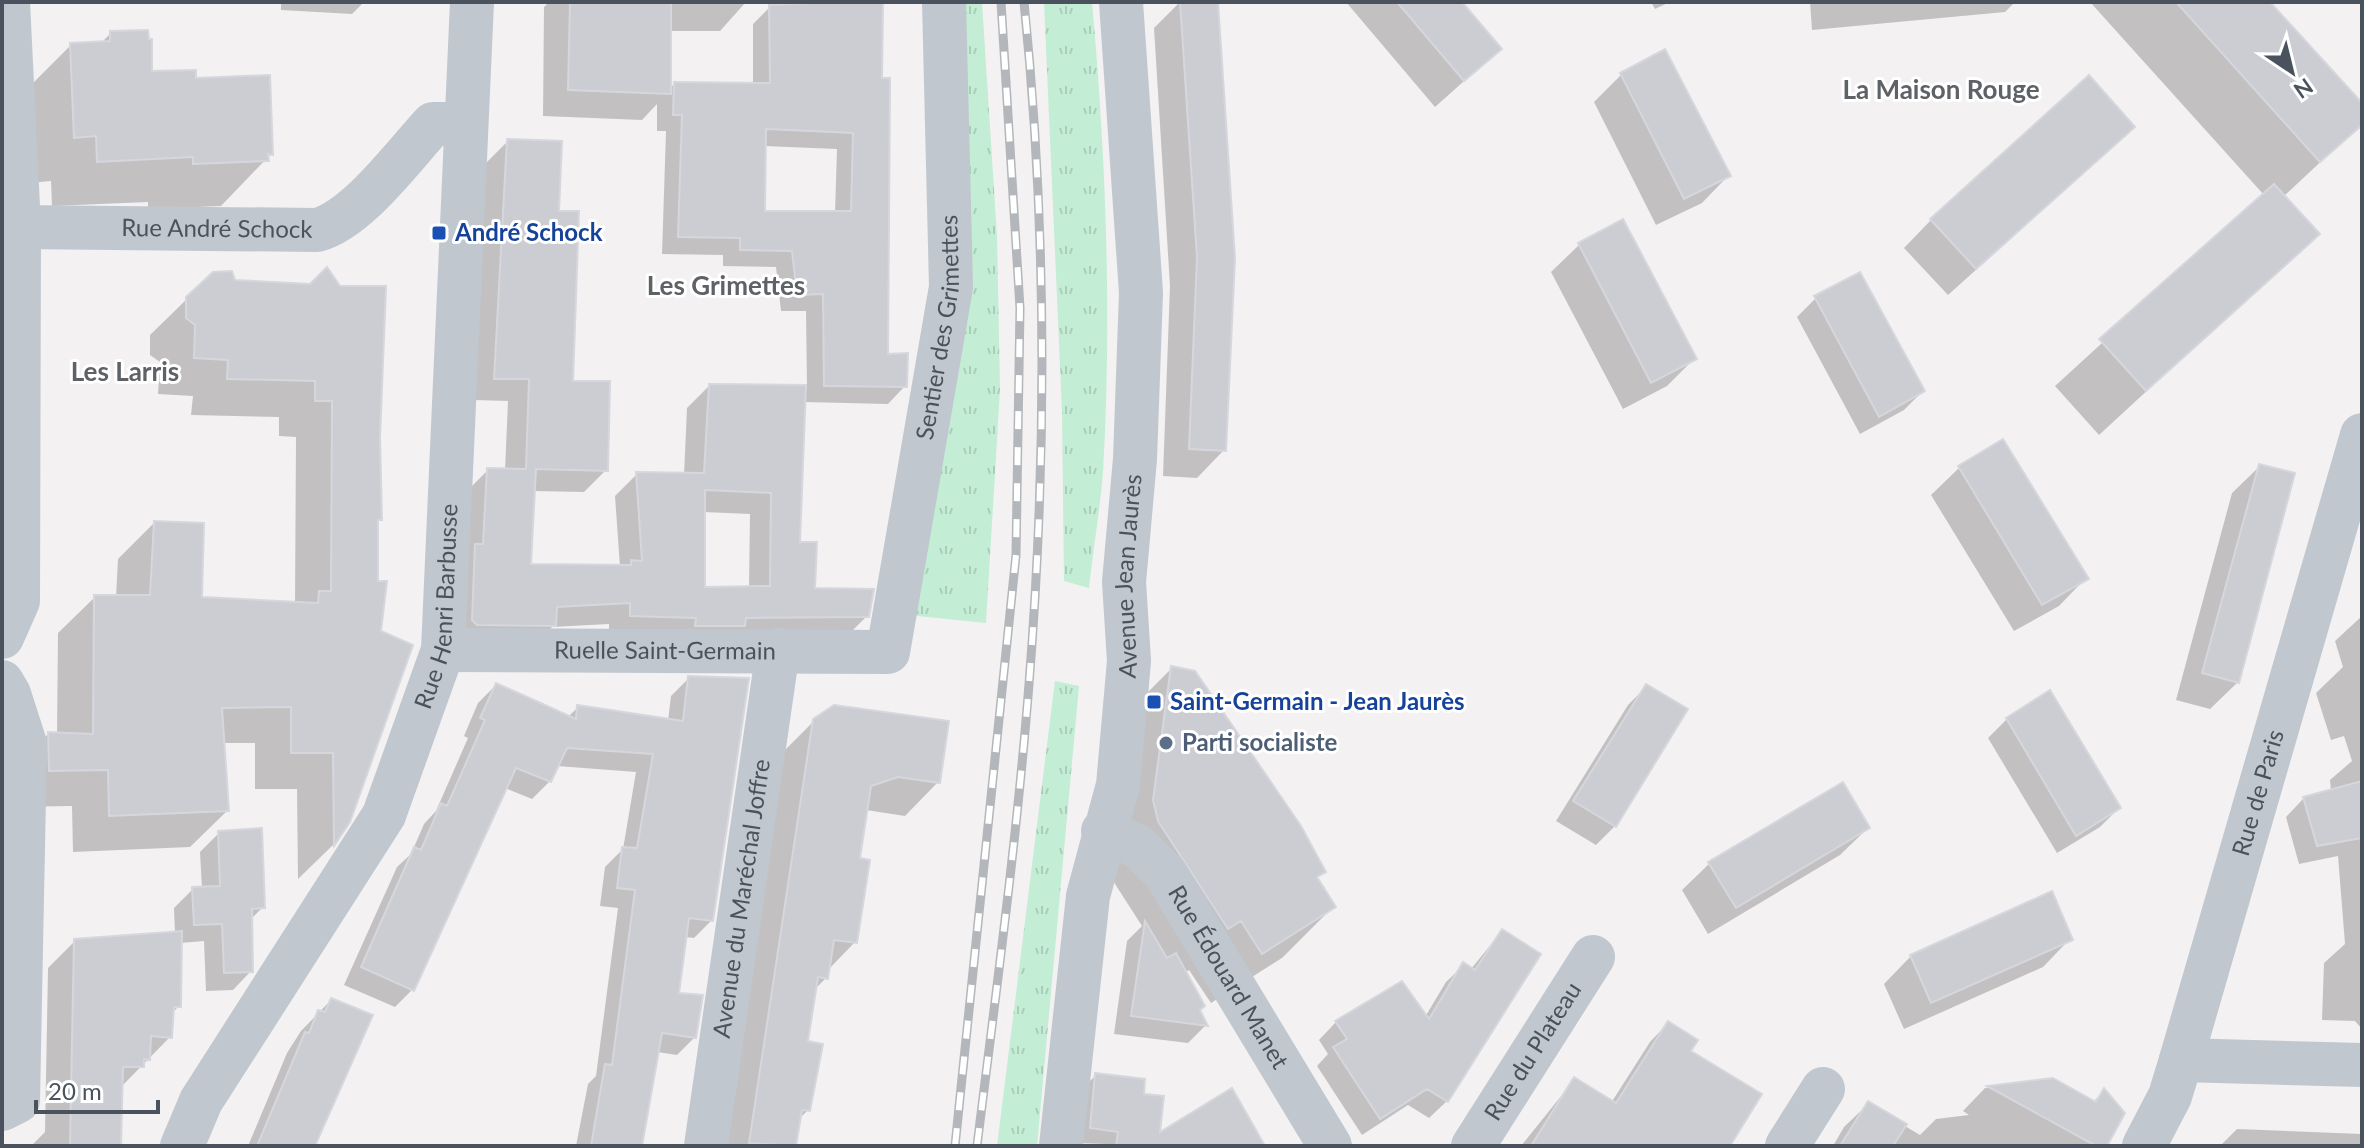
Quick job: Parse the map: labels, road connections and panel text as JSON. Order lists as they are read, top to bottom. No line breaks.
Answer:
{"streets":{"street":["Rue André Schock","Sentier des Grimettes","Avenue Jean Jaurès","Rue Henri Barbusse","Ruelle Saint-Germain","Rue de Paris","Avenue du Maréchal Joffre","Rue Édouard Manet","Rue du Plateau"]},"crossings":[["Rue André Schock","Rue Henri Barbusse"],["Sentier des Grimettes","Ruelle Saint-Germain"],["Avenue Jean Jaurès","Rue Édouard Manet"],["Rue Henri Barbusse","Ruelle Saint-Germain"],["Ruelle Saint-Germain","Avenue du Maréchal Joffre"]],"districts":["La Maison Rouge","Les Grimettes","Les Larris"],"places":{"transit":["André Schock","Saint-Germain - Jean Jaurès"],"other":["Parti socialiste"]},"scale_bar":"20 m","north":"bottom right"}
